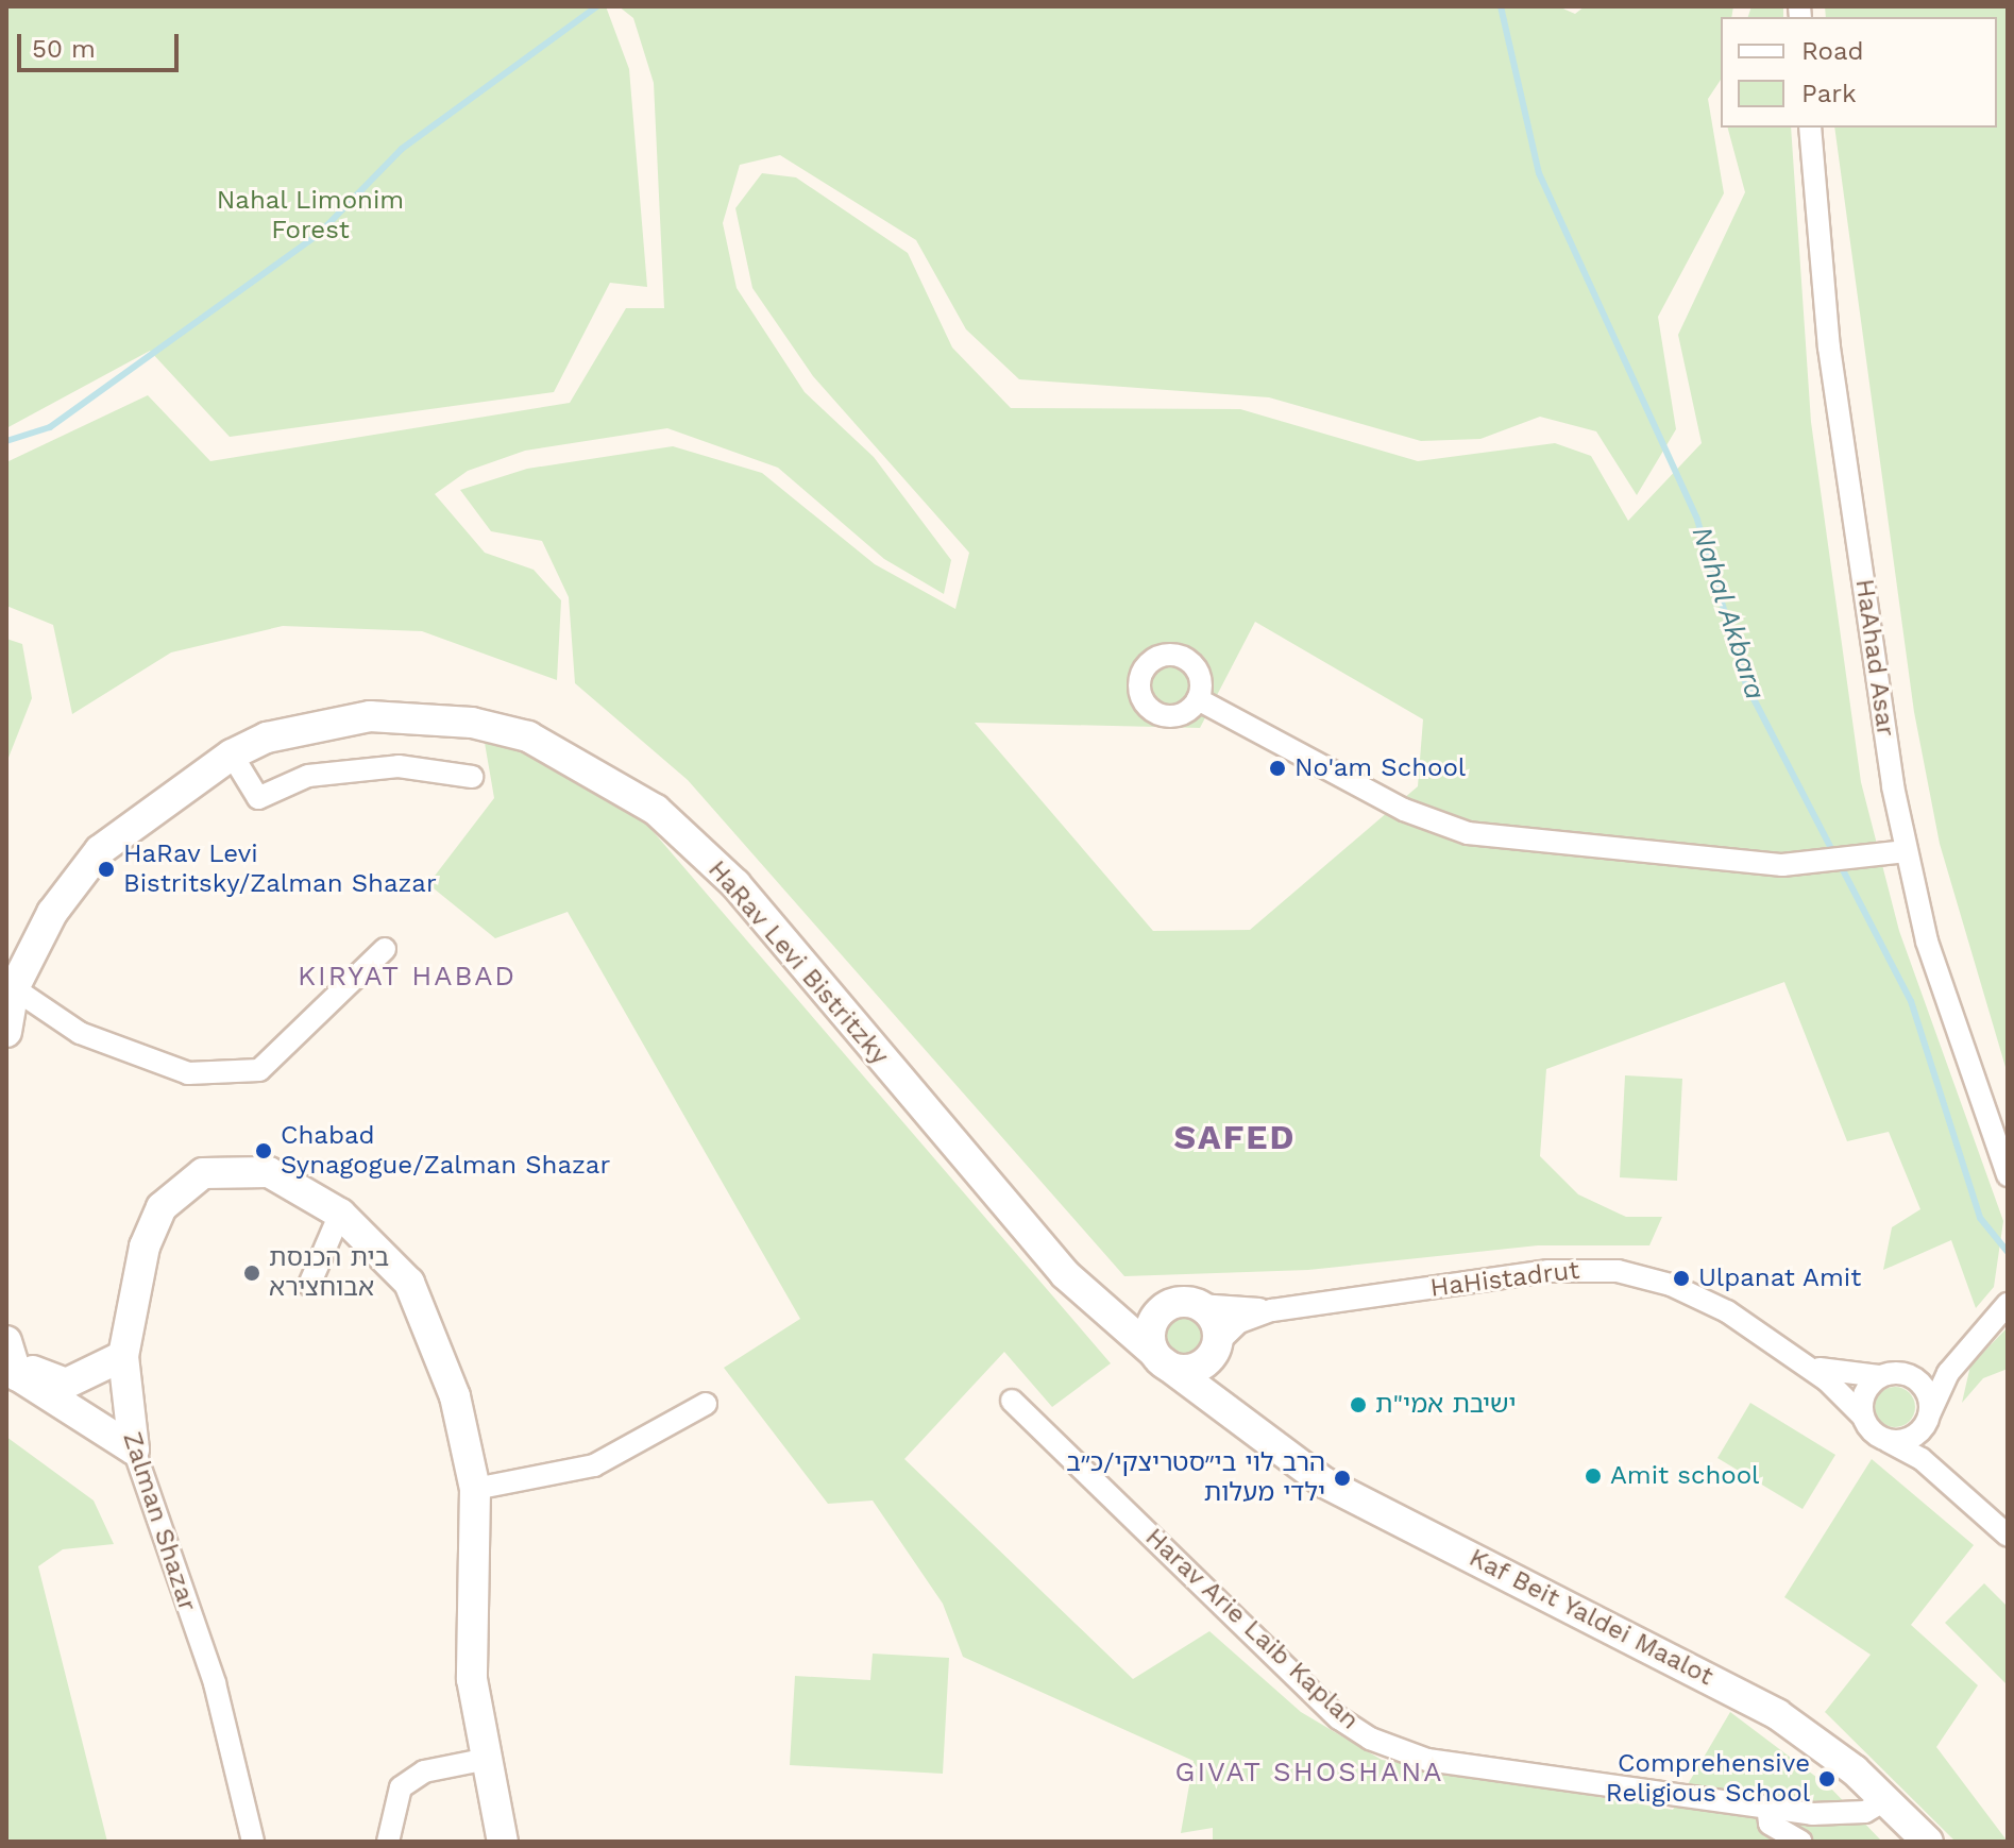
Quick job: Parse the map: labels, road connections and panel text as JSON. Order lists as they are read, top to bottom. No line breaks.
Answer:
{"streets":{"street":["HaAhad Asar","HaRav Levi Bistritzky","HaHistadrut","Zalman Shazar","Kaf Beit Yaldei Maalot","Harav Arie Laib Kaplan"]},"crossings":[["HaRav Levi Bistritzky","HaHistadrut"],["HaRav Levi Bistritzky","Kaf Beit Yaldei Maalot"],["HaHistadrut","Kaf Beit Yaldei Maalot"],["Kaf Beit Yaldei Maalot","Harav Arie Laib Kaplan"]],"districts":["KIRYAT HABAD","SAFED","GIVAT SHOSHANA"],"water":["Nahal Akbara"],"parks":["Nahal Limonim Forest"],"places":["No'am School","HaRav Levi Bistritsky/Zalman Shazar","Chabad Synagogue/Zalman Shazar","בית הכנסת אבוחצירא","Ulpanat Amit","ישיבת אמי\"ת","Amit school","הרב לוי בי״סטריצקי/כ״ב ילדי מעלות","Comprehensive Religious School"],"legend":["Road","Park"],"scale_bar":"50 m"}
